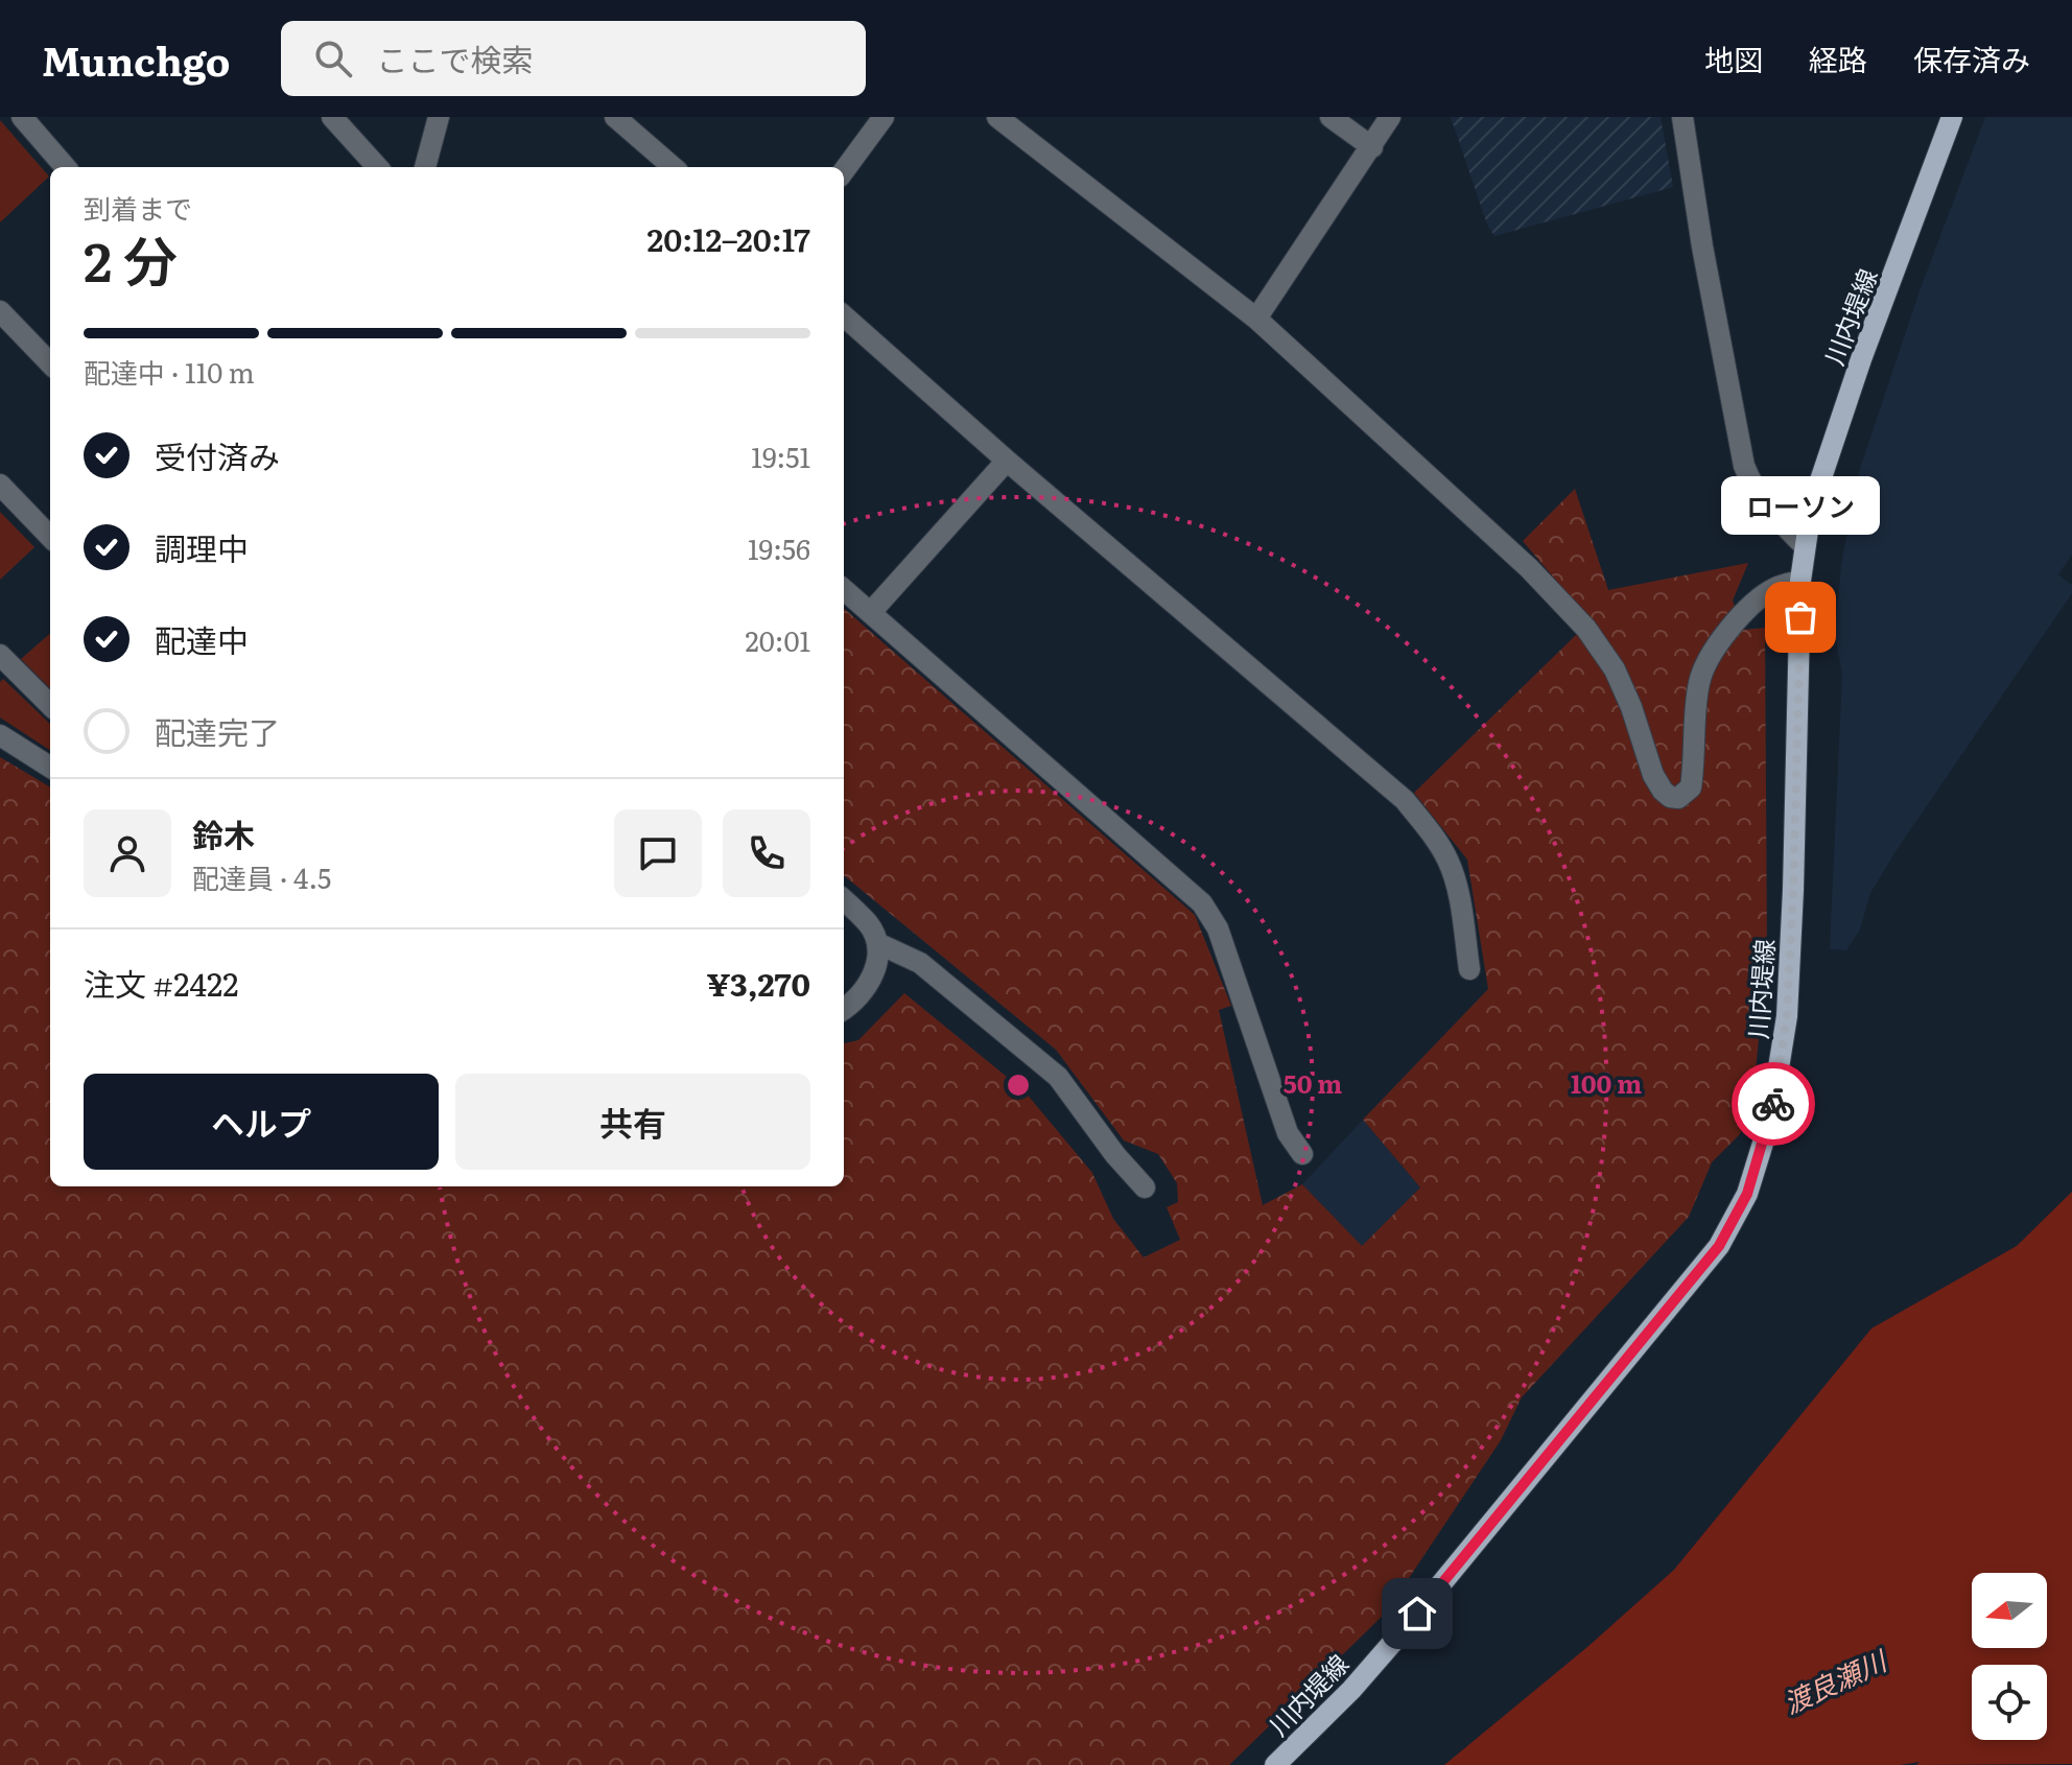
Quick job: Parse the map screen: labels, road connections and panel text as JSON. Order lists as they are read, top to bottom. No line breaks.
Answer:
{"streets":{"main road":["川内堤線"]},"water":["渡良瀬川"],"places":["ローソン"],"north":"left","page":{"header":"Munchgo","search":"ここで検索","nav":["地図","経路","保存済み"],"heading":["2 分","到着まで","20:12–20:17"],"panel":["鈴木","配達員 · 4.5","注文 #2422","¥3,270"],"bar":"配達中 · 110 m","list":[["受付済み","19:51"],["調理中","19:56"],["配達中","20:01"],"配達完了"],"bubble":"ローソン","buttons":["ヘルプ","共有"]},"rings":["50 m","100 m"]}
